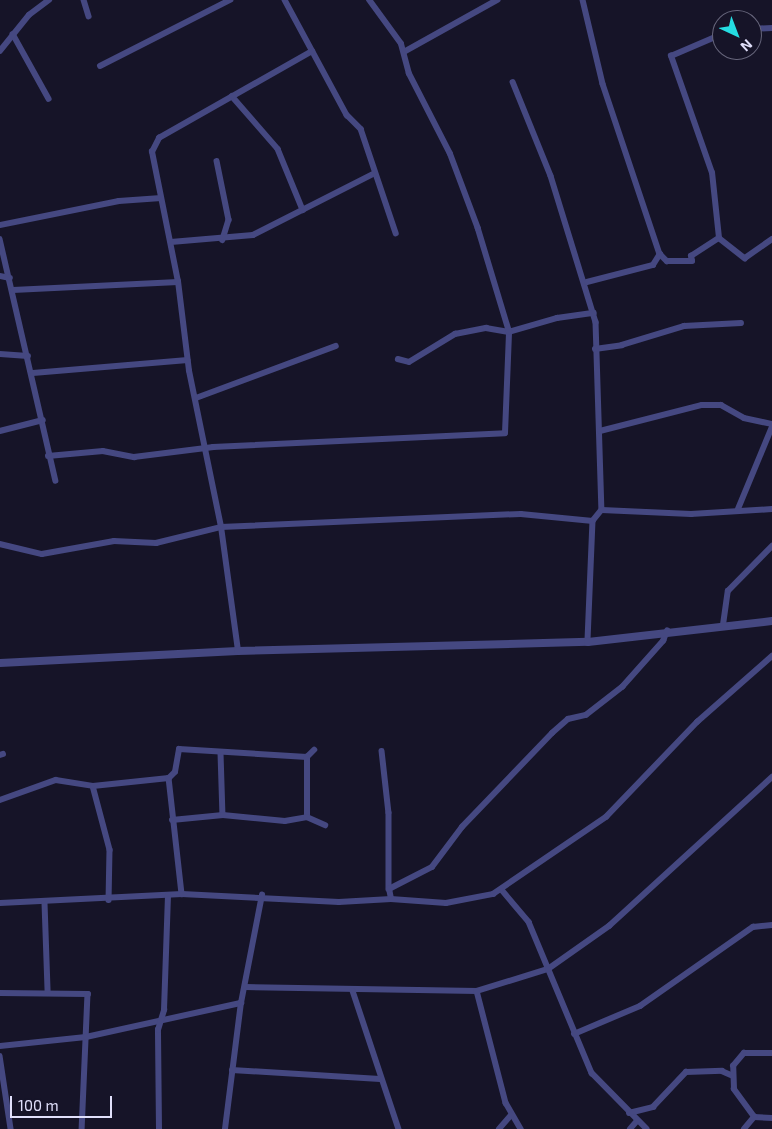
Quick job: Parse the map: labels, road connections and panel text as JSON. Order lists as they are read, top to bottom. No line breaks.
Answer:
{"scale_bar":"100 m","north":"bottom right"}
